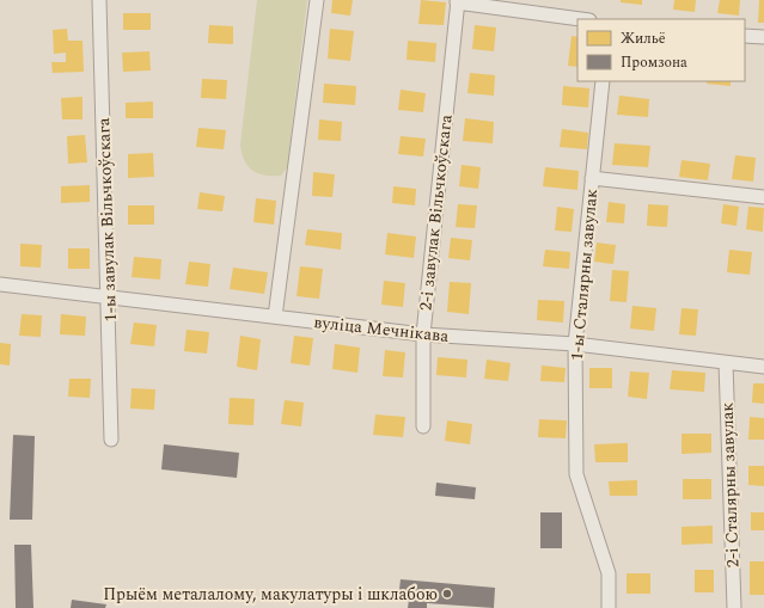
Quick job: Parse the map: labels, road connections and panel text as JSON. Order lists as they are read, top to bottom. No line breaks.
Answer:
{"streets":{"street":["2-і завулак Вільчкоўскага","1-ы завулак Вільчкоўскага","1-ы Сталярны завулак","вуліца Мечнікава","2-і Сталярны завулак"]},"crossings":[["2-і завулак Вільчкоўскага","вуліца Мечнікава"],["1-ы завулак Вільчкоўскага","вуліца Мечнікава"],["1-ы Сталярны завулак","вуліца Мечнікава"],["вуліца Мечнікава","2-і Сталярны завулак"]],"places":["Прыём металалому, макулатуры і шклабою"],"legend":["Жильё","Промзона"]}
